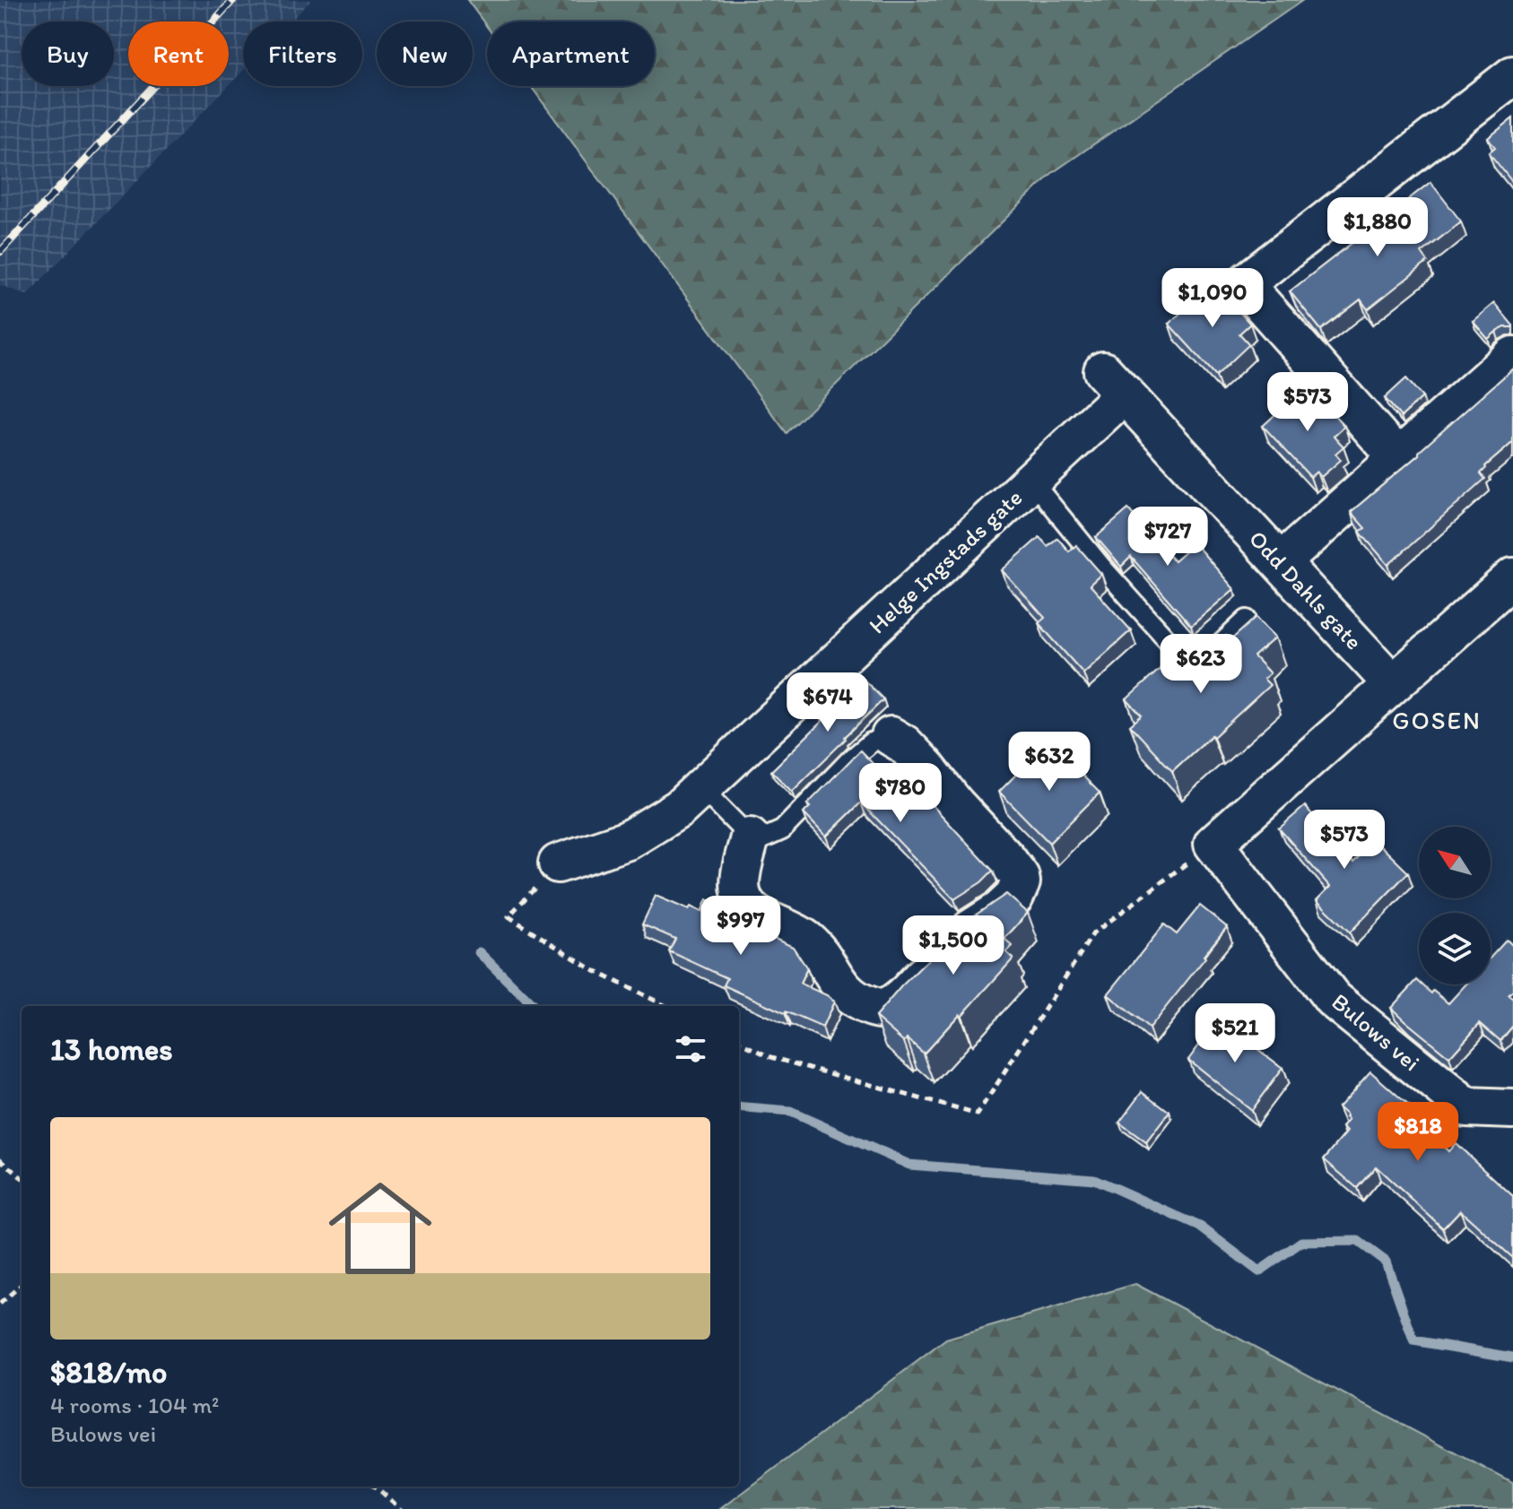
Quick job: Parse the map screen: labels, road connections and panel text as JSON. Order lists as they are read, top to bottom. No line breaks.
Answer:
{"streets":{"street":["Helge Ingstads gate","Odd Dahls gate","Bulows vei"]},"crossings":[["Helge Ingstads gate","Odd Dahls gate"]],"districts":["GOSEN"],"north":"top left","page":{"chip":["Buy","Rent","Filters","New","Apartment"],"price":["$1,880","$1,090","$573","$727","$623","$674","$632","$780","$573","$997","$1,500","$521","$818"],"heading":"13 homes","list":[{"name":"$818/mo","note":"4 rooms · 104 m² · Bulows vei"}]}}
